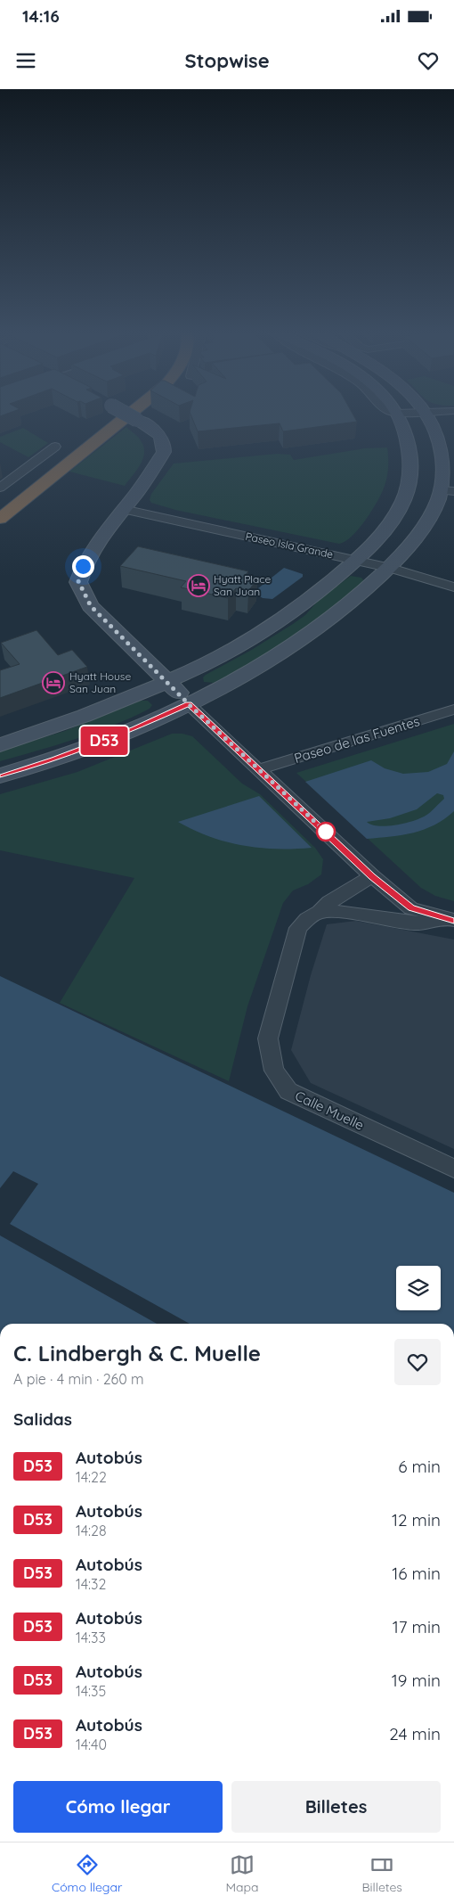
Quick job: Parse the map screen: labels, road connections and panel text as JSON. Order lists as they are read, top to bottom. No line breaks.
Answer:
{"streets":{"street":["Paseo Isla Grande","Paseo de las Fuentes","Calle Muelle"]},"places":{"hotel":["Hyatt Place San Juan","Hyatt House San Juan"]},"lines":["bus line D53"],"page":{"status":"14:16","header":"Stopwise","on_map":"D53","heading":[["C. Lindbergh & C. Muelle","A pie · 4 min · 260 m"],"Salidas"],"list":[{"mark":"D53","name":"Autobús","note":"14:22","value":"6 min"},{"mark":"D53","name":"Autobús","note":"14:28","value":"12 min"},{"mark":"D53","name":"Autobús","note":"14:32","value":"16 min"},{"mark":"D53","name":"Autobús","note":"14:33","value":"17 min"},{"mark":"D53","name":"Autobús","note":"14:35","value":"19 min"},{"mark":"D53","name":"Autobús","note":"14:40","value":"24 min"}],"buttons":["Cómo llegar","Billetes"],"tabs":["Cómo llegar","Mapa","Billetes"]}}
